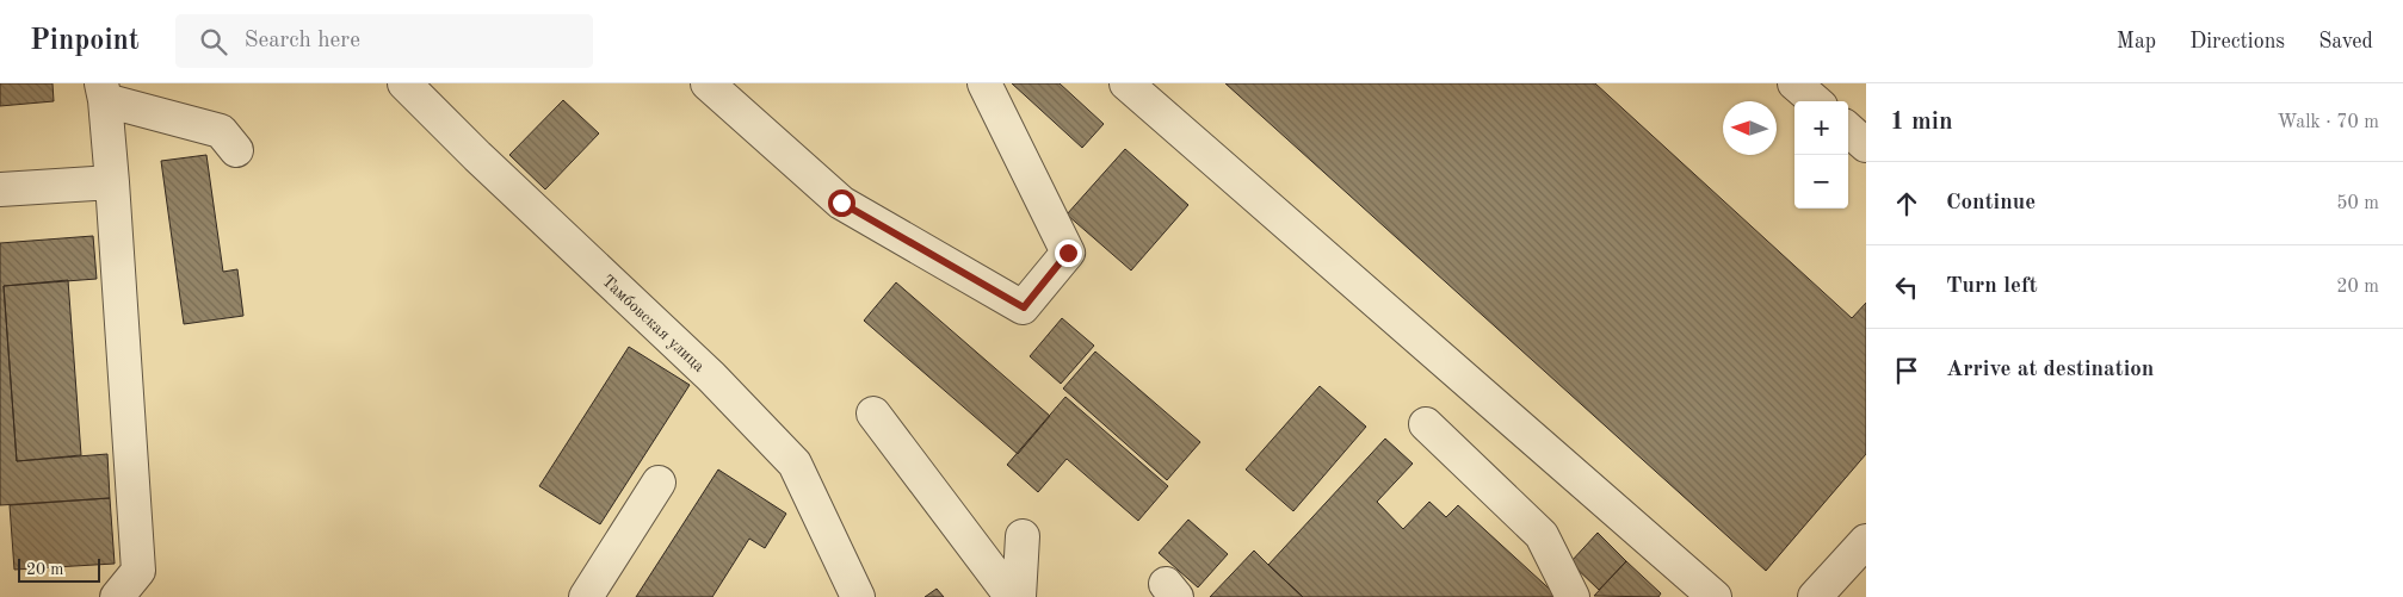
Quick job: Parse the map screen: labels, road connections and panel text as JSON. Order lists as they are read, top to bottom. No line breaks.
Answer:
{"streets":{"street":["Тамбовская улица"]},"scale_bar":"20 m","north":"left","page":{"header":"Pinpoint","search":"Search here","nav":["Map","Directions","Saved"],"heading":["1 min","Walk · 70 m"],"map_buttons":["+","−"],"list":[["Continue","50 m"],["Turn left","20 m"],"Arrive at destination"],"scale":"20 m"}}
